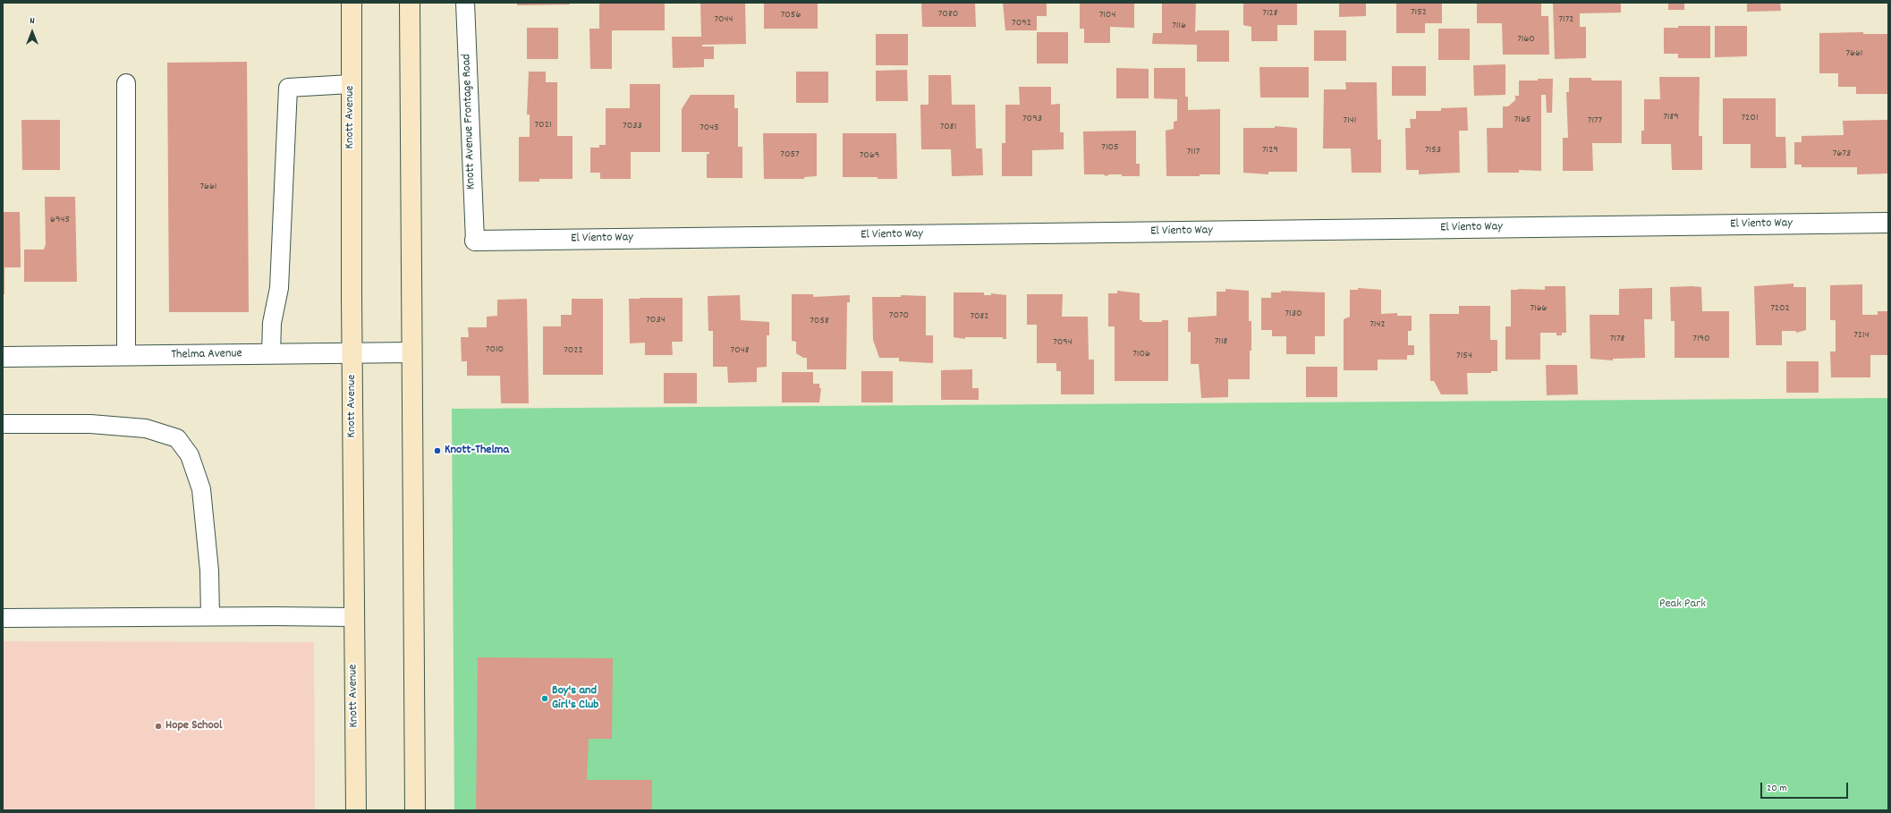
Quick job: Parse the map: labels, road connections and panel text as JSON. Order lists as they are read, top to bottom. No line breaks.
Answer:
{"streets":{"main road":["Knott Avenue"],"street":["El Viento Way","Thelma Avenue"],"lane":["Knott Avenue Frontage Road"]},"crossings":[["Knott Avenue","Thelma Avenue"],["Knott Avenue Frontage Road","El Viento Way"]],"parks":["Peak Park"],"places":["Knott-Thelma","Boy's and Girl's Club","Hope School"],"house_numbers":["7152","7128","7080","7056","7104","7044","7172","7092","7116","7160","7661","7189","7201","7093","7165","7141","7177","7021","7033","7081","7045","7105","7129","7153","7117","7673","7057","7069","7661","6945","7166","7202","7130","7070","7082","7034","7058","7142","7214","7178","7190","7118","7094","7010","7022","7048","7106","7154"],"scale_bar":"20 m","north":"top"}
